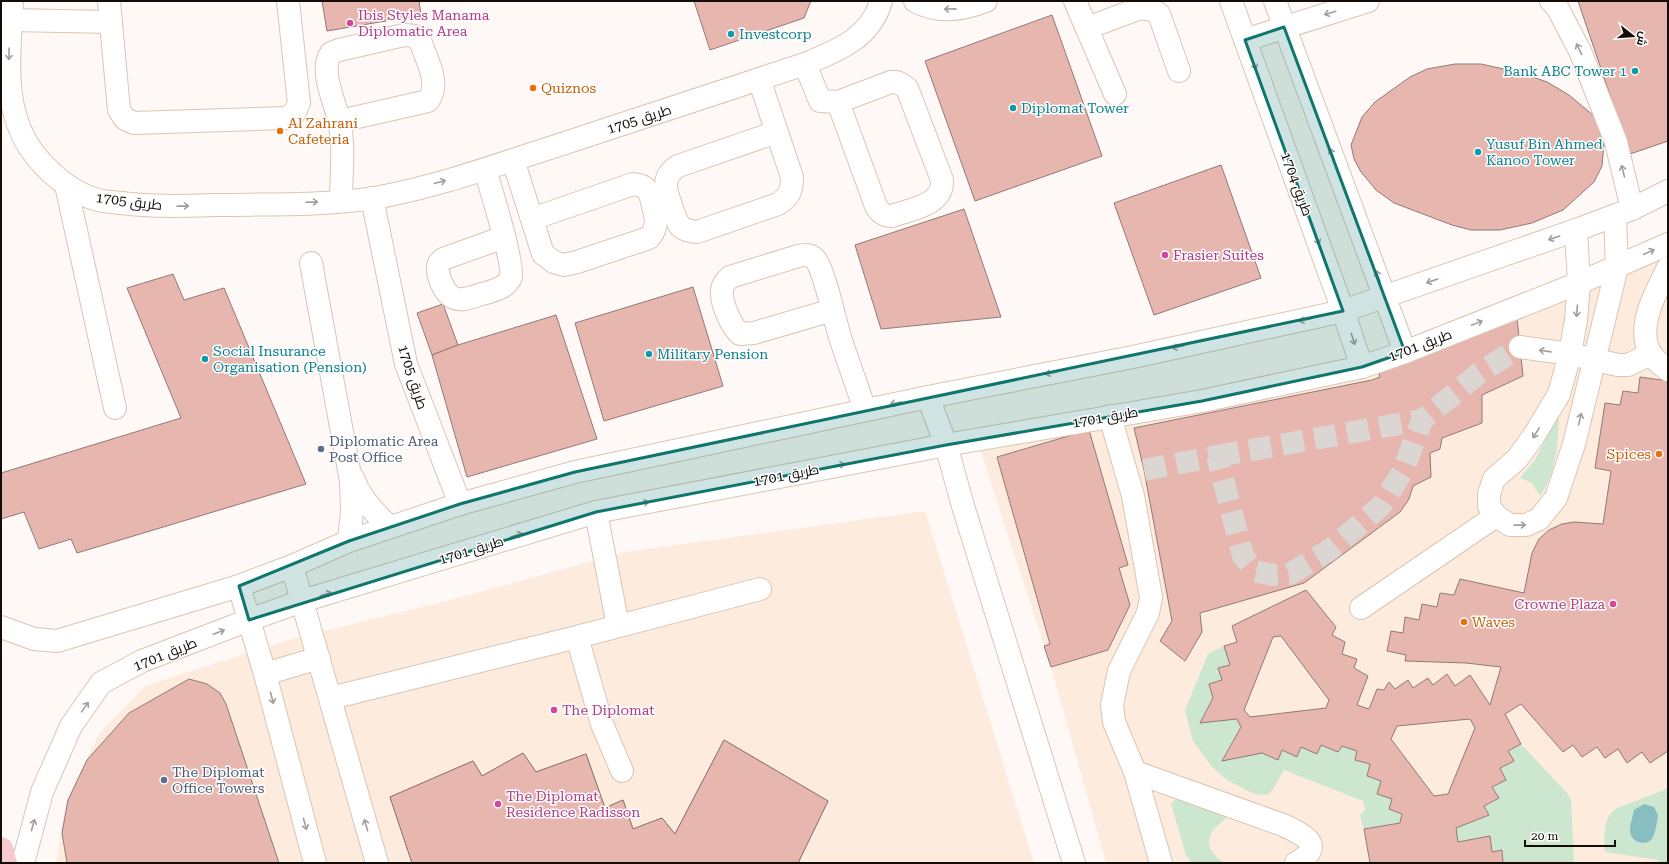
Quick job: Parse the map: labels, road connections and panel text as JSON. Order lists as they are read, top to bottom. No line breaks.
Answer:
{"streets":{"street":["طريق 1705","طريق 1704","طريق 1701"]},"crossings":[["طريق 1704","طريق 1701"]],"places":["Ibis Styles Manama Diplomatic Area","Investcorp","Bank ABC Tower 1","Quiznos","Diplomat Tower","Al Zahrani Cafeteria","Yusuf Bin Ahmed Kanoo Tower","Frasier Suites","Military Pension","Social Insurance Organisation (Pension)","Diplomatic Area Post Office","Spices","Crowne Plaza","Waves","The Diplomat","The Diplomat Office Towers","The Diplomat Residence Radisson"],"scale_bar":"20 m","north":"right"}
